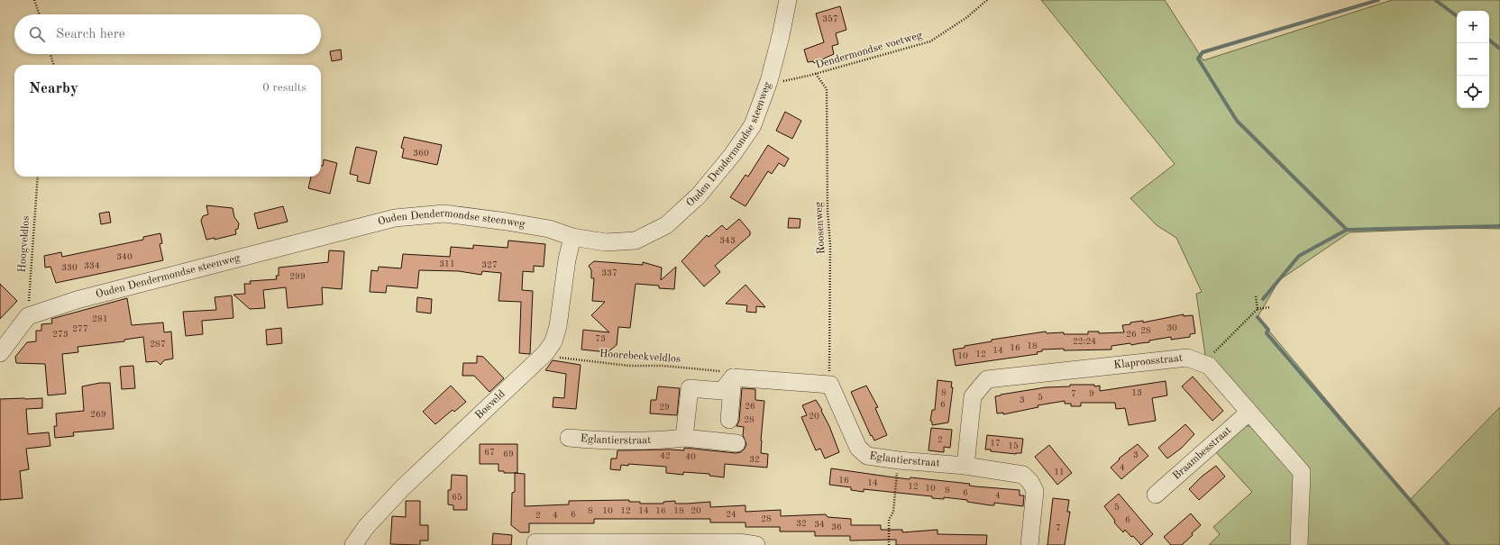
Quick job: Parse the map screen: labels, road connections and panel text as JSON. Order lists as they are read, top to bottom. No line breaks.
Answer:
{"streets":{"street":["Ouden Dendermondse steenweg","Klaproosstraat","Bosveld","Eglantierstraat","Braambesstraat"],"path":["Dendermondse voetweg","Roosenweg","Hoogveldlos","Hoorebeekveldlos"]},"crossings":[["Dendermondse voetweg","Ouden Dendermondse steenweg"],["Dendermondse voetweg","Roosenweg"],["Ouden Dendermondse steenweg","Hoogveldlos"],["Ouden Dendermondse steenweg","Bosveld"],["Roosenweg","Eglantierstraat"],["Hoorebeekveldlos","Bosveld"],["Klaproosstraat","Eglantierstraat"],["Klaproosstraat","Braambesstraat"]],"house_numbers":["357","360","343","340","311","327","334","330","337","299","281","30","277","28","273","26","73","22;24","287","18","16","14","12","10","8","13","7","9","5","3","6","26","29","269","20","28","2","17","15","67","69","3","42","40","32","4","11","16","14","12","10","8","6","4","65","5","8","10","12","14","16","18","20","6","24","2","4","28","6","32","34","36","7"],"page":{"map_buttons":["+","−"],"search":"Search here","heading":["Nearby","0 results"]}}
